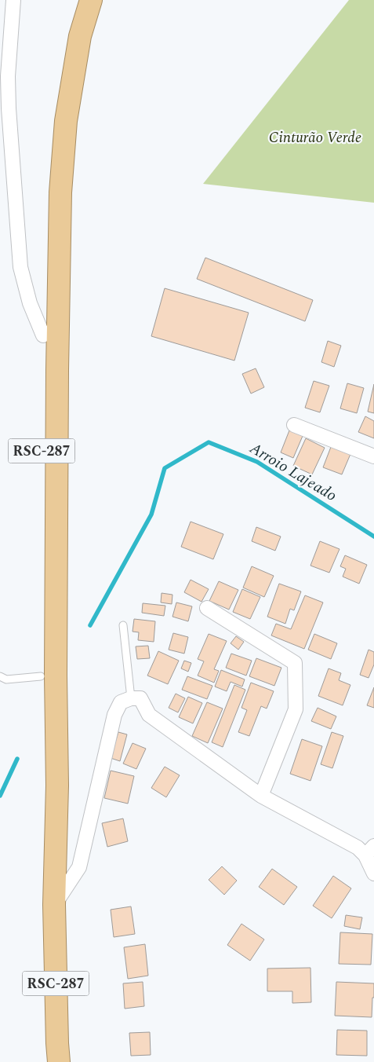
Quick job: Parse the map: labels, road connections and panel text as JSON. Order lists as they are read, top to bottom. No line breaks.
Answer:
{"streets":{"highway":["RSC-287"]},"water":["Arroio Lajeado"],"parks":["Cinturão Verde"]}
